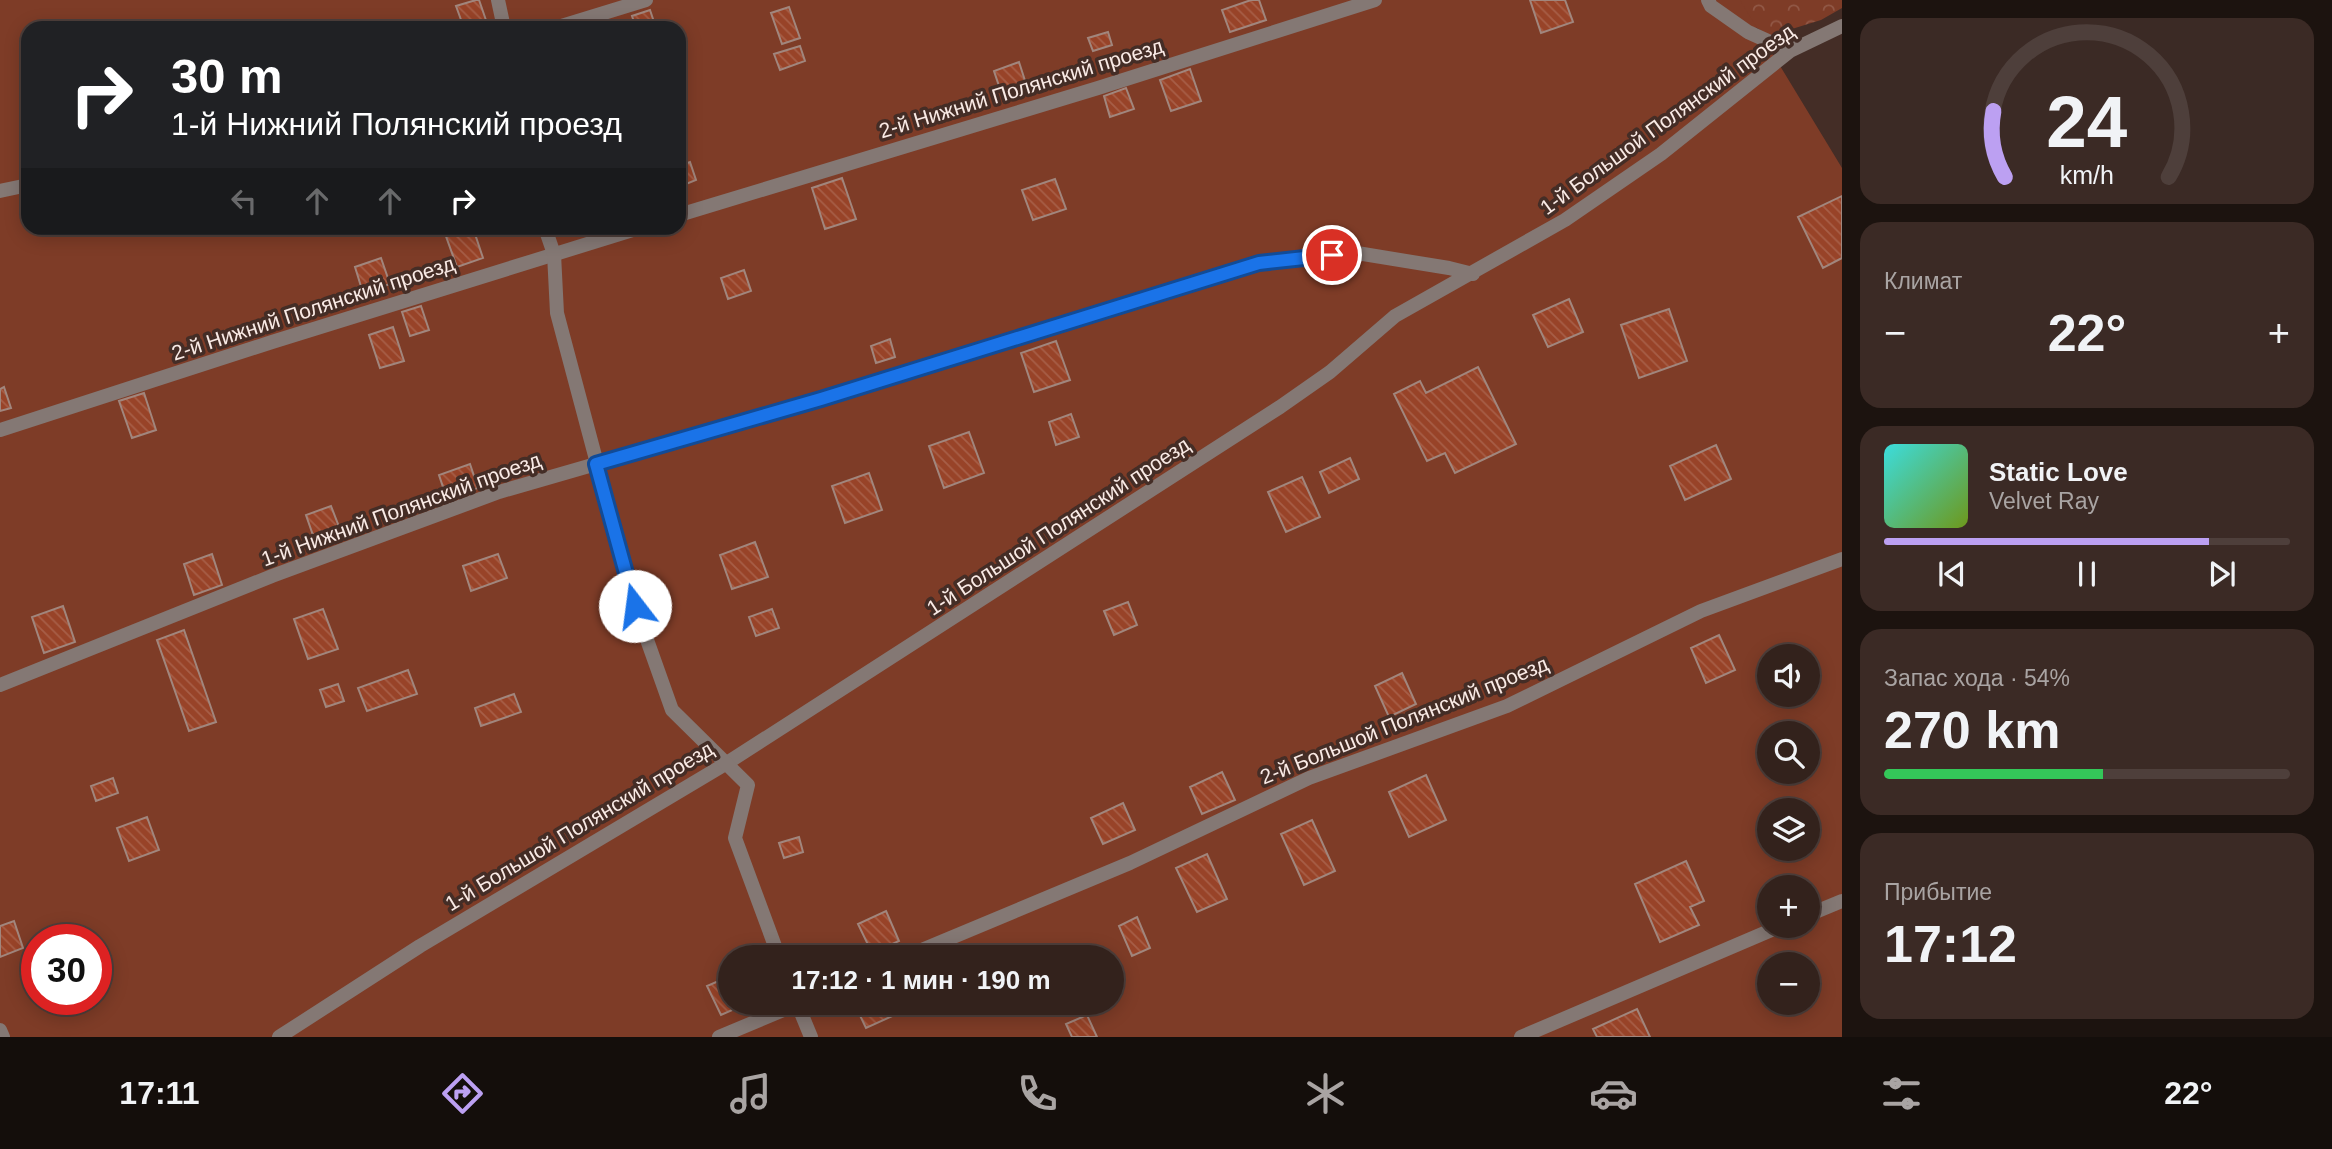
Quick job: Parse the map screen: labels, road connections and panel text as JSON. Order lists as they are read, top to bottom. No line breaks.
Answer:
{"streets":{"street":["2-й Нижний Полянский проезд","1-й Большой Полянский проезд","1-й Нижний Полянский проезд","2-й Большой Полянский проезд"]},"crossings":[["1-й Большой Полянский проезд","1-й Нижний Полянский проезд"]],"page":{"turn":["30 m","1-й Нижний Полянский проезд"],"tile":["Климат",["Запас хода · 54%","270 km"],["Прибытие","17:12"]],"heat":["−","22°","+"],"song":["Static Love","Velvet Ray"],"map_buttons":["+","−"],"limit":"30","trip":"17:12 · 1 мин · 190 m","tabs":["17:11","22°"],"gauge":["24","km/h"]}}
